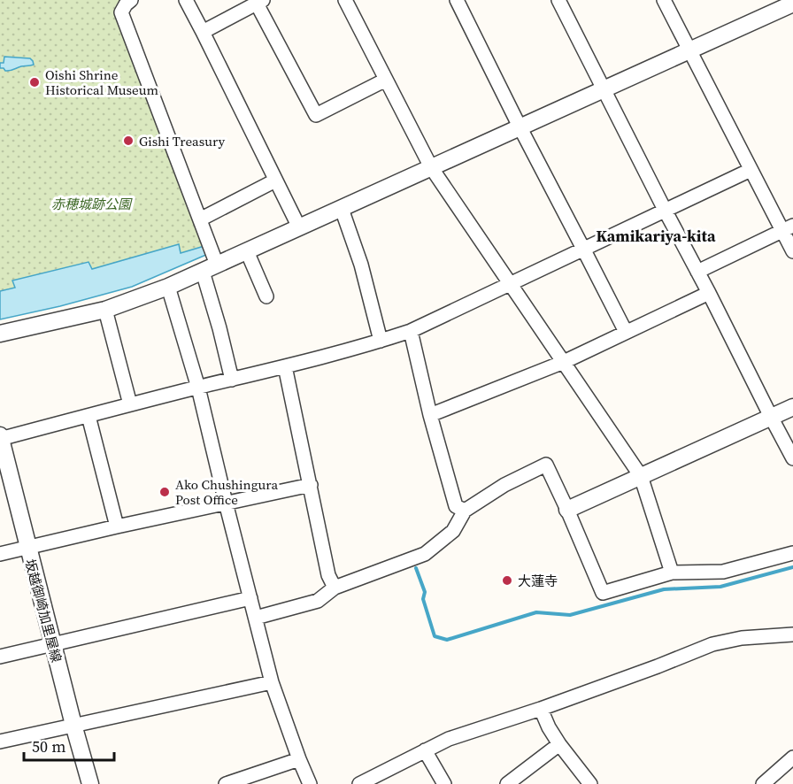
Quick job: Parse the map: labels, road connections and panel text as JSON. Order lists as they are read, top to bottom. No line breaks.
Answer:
{"streets":{"street":["坂越御崎加里屋線"]},"districts":["Kamikariya-kita"],"parks":["赤穂城跡公園"],"places":["Oishi Shrine Historical Museum","Gishi Treasury","Ako Chushingura Post Office","大蓮寺"],"scale_bar":"50 m"}
